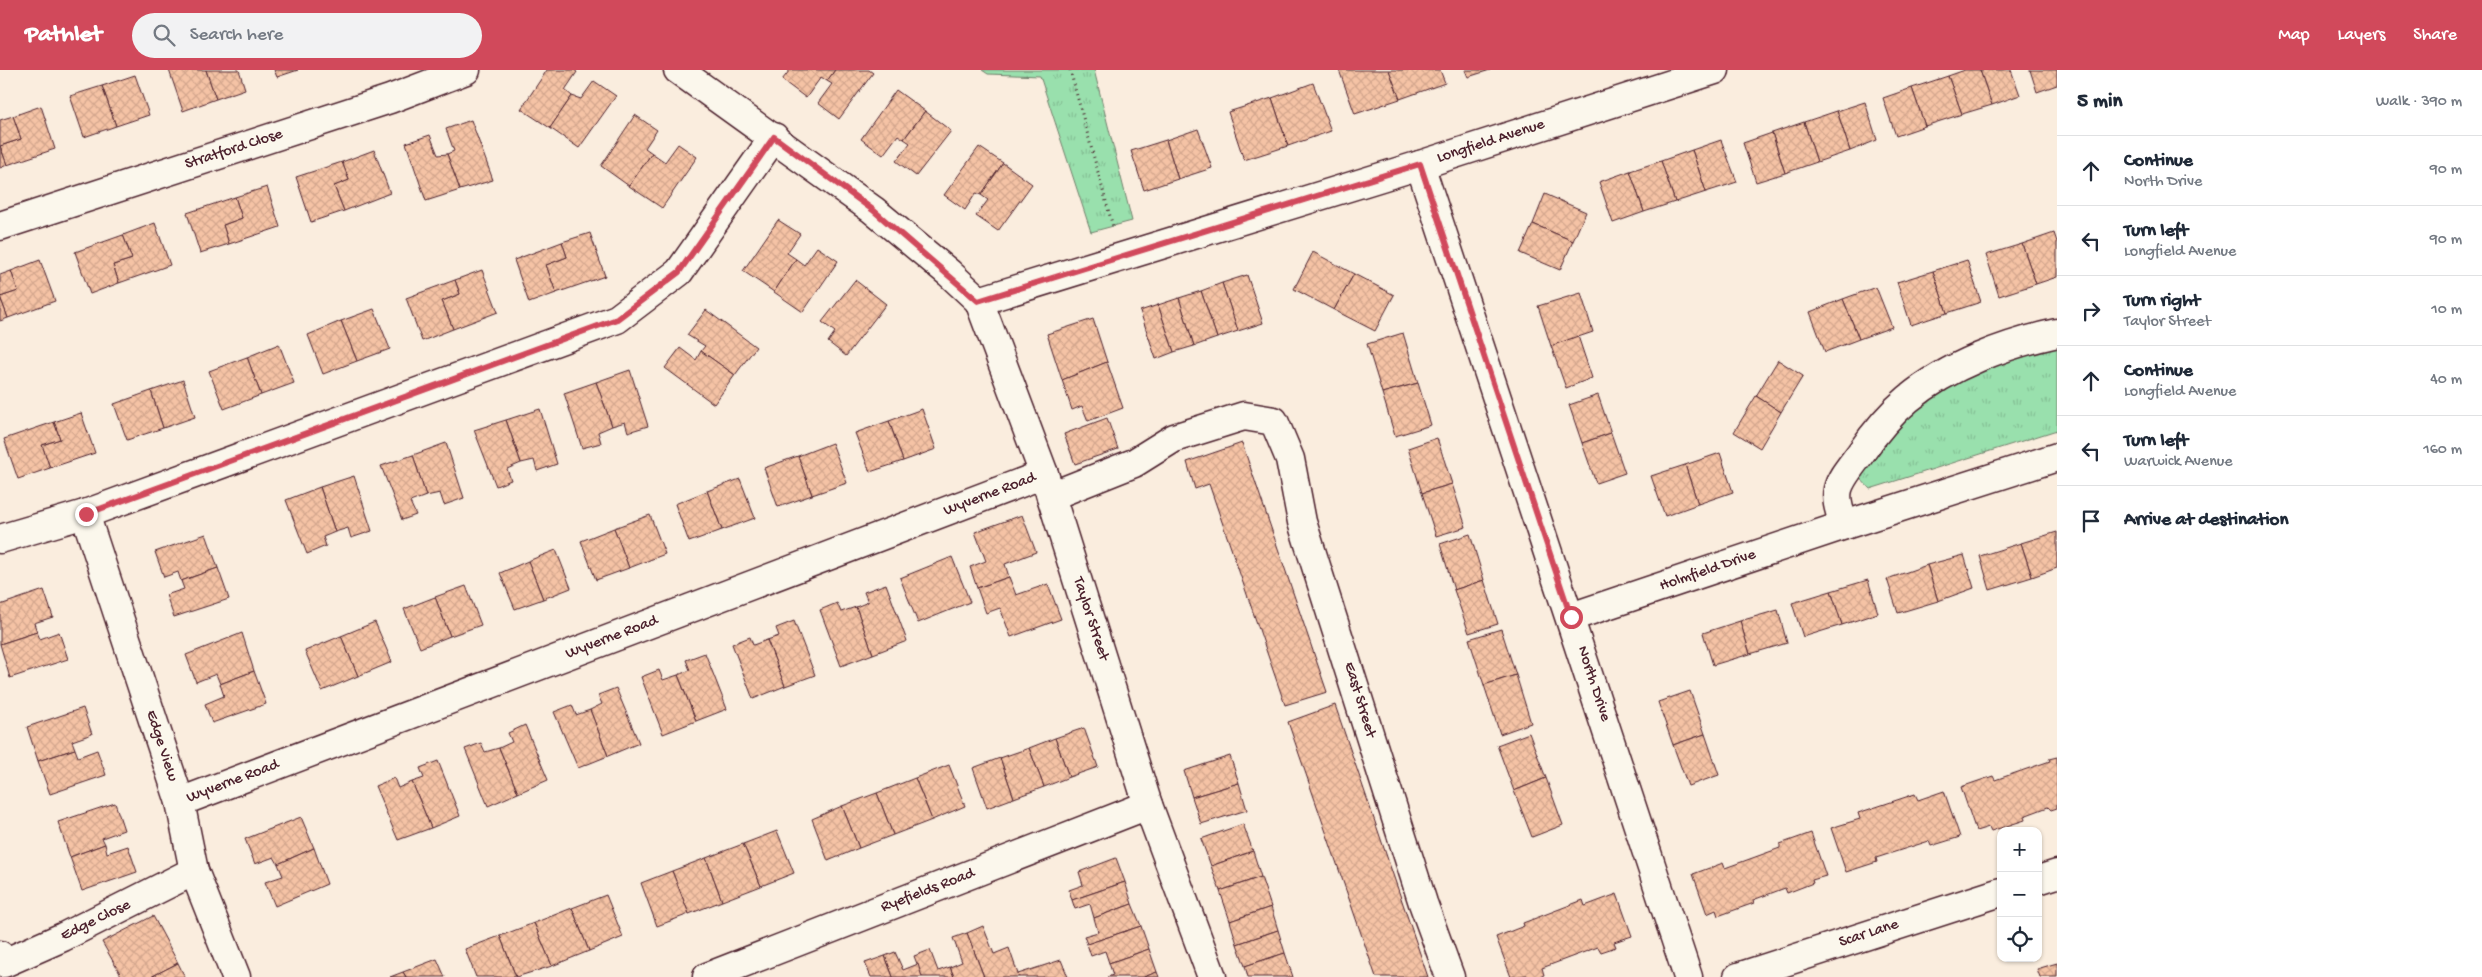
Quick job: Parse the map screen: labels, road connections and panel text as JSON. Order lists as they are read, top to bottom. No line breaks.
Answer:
{"streets":{"street":["Longfield Avenue","Stratford Close","Wyverne Road","Holmfield Drive","Taylor Street","North Drive","East Street","Edge View","Ryefields Road","Edge Close","Scar Lane"]},"crossings":[["Longfield Avenue","Taylor Street"],["Longfield Avenue","North Drive"],["Wyverne Road","Taylor Street"],["Wyverne Road","East Street"],["Wyverne Road","Edge View"],["Holmfield Drive","North Drive"],["Taylor Street","Ryefields Road"],["Edge View","Edge Close"]],"page":{"header":"Pathlet","search":"Search here","nav":["Map","Layers","Share"],"heading":["5 min","Walk · 390 m"],"list":[["Continue","North Drive","90 m"],["Turn left","Longfield Avenue","90 m"],["Turn right","Taylor Street","10 m"],["Continue","Longfield Avenue","40 m"],["Turn left","Warwick Avenue","160 m"],"Arrive at destination"],"map_buttons":["+","−"]}}
